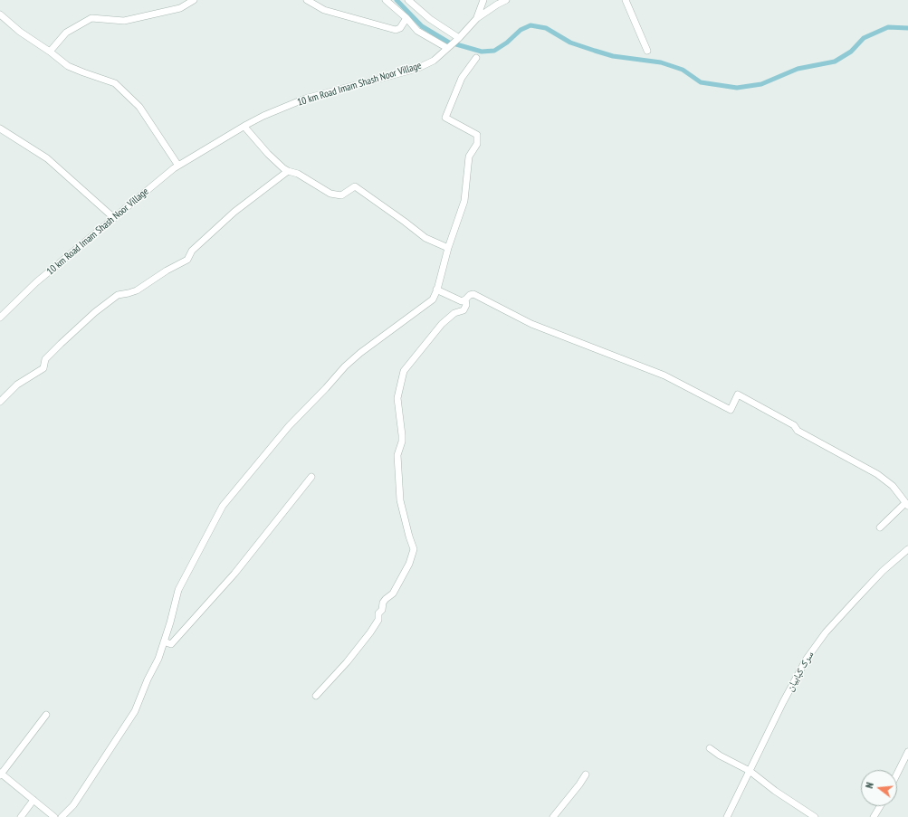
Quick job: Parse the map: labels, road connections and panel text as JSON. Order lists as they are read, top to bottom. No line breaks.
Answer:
{"streets":{"street":["10 km Road Imam Shash Noor Village","سرک کبابیان"]},"north":"left"}
